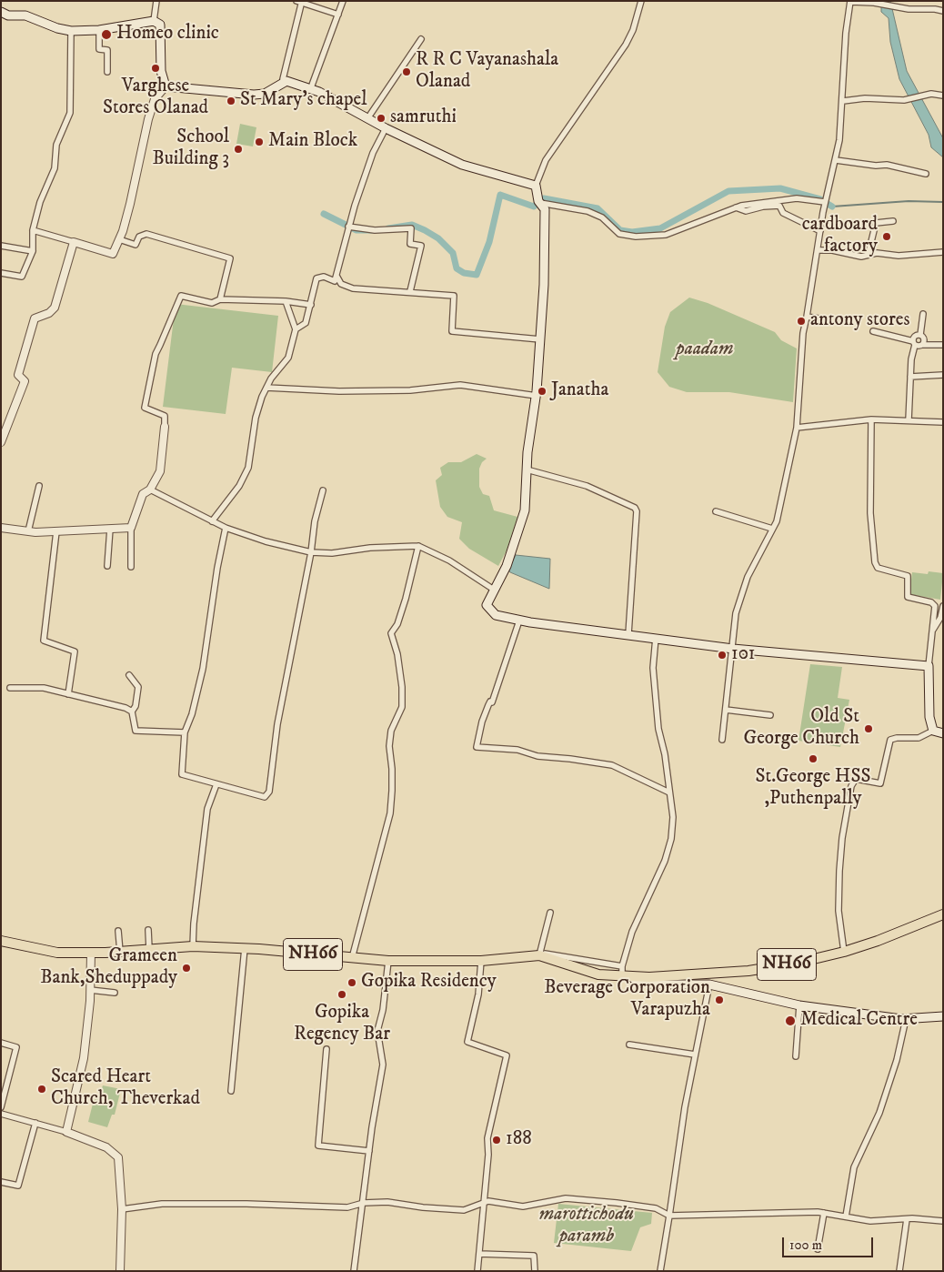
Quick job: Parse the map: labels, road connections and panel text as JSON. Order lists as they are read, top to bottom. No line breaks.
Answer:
{"streets":{"highway":["NH66"]},"parks":["paadam","marottichodu paramb"],"places":["Homeo clinic","Varghese Stores Olanad","R R C Vayanashala Olanad","St Mary's chapel","samruthi","Main Block","School Building 3","cardboard factory","antony stores","Janatha","101","Old St George Church","St.George HSS ,Puthenpally","Grameen Bank,Sheduppady","Gopika Residency","Gopika Regency Bar","Beverage Corporation Varapuzha","Medical Centre","Scared Heart Church, Theverkad","188"],"scale_bar":"100 m"}
